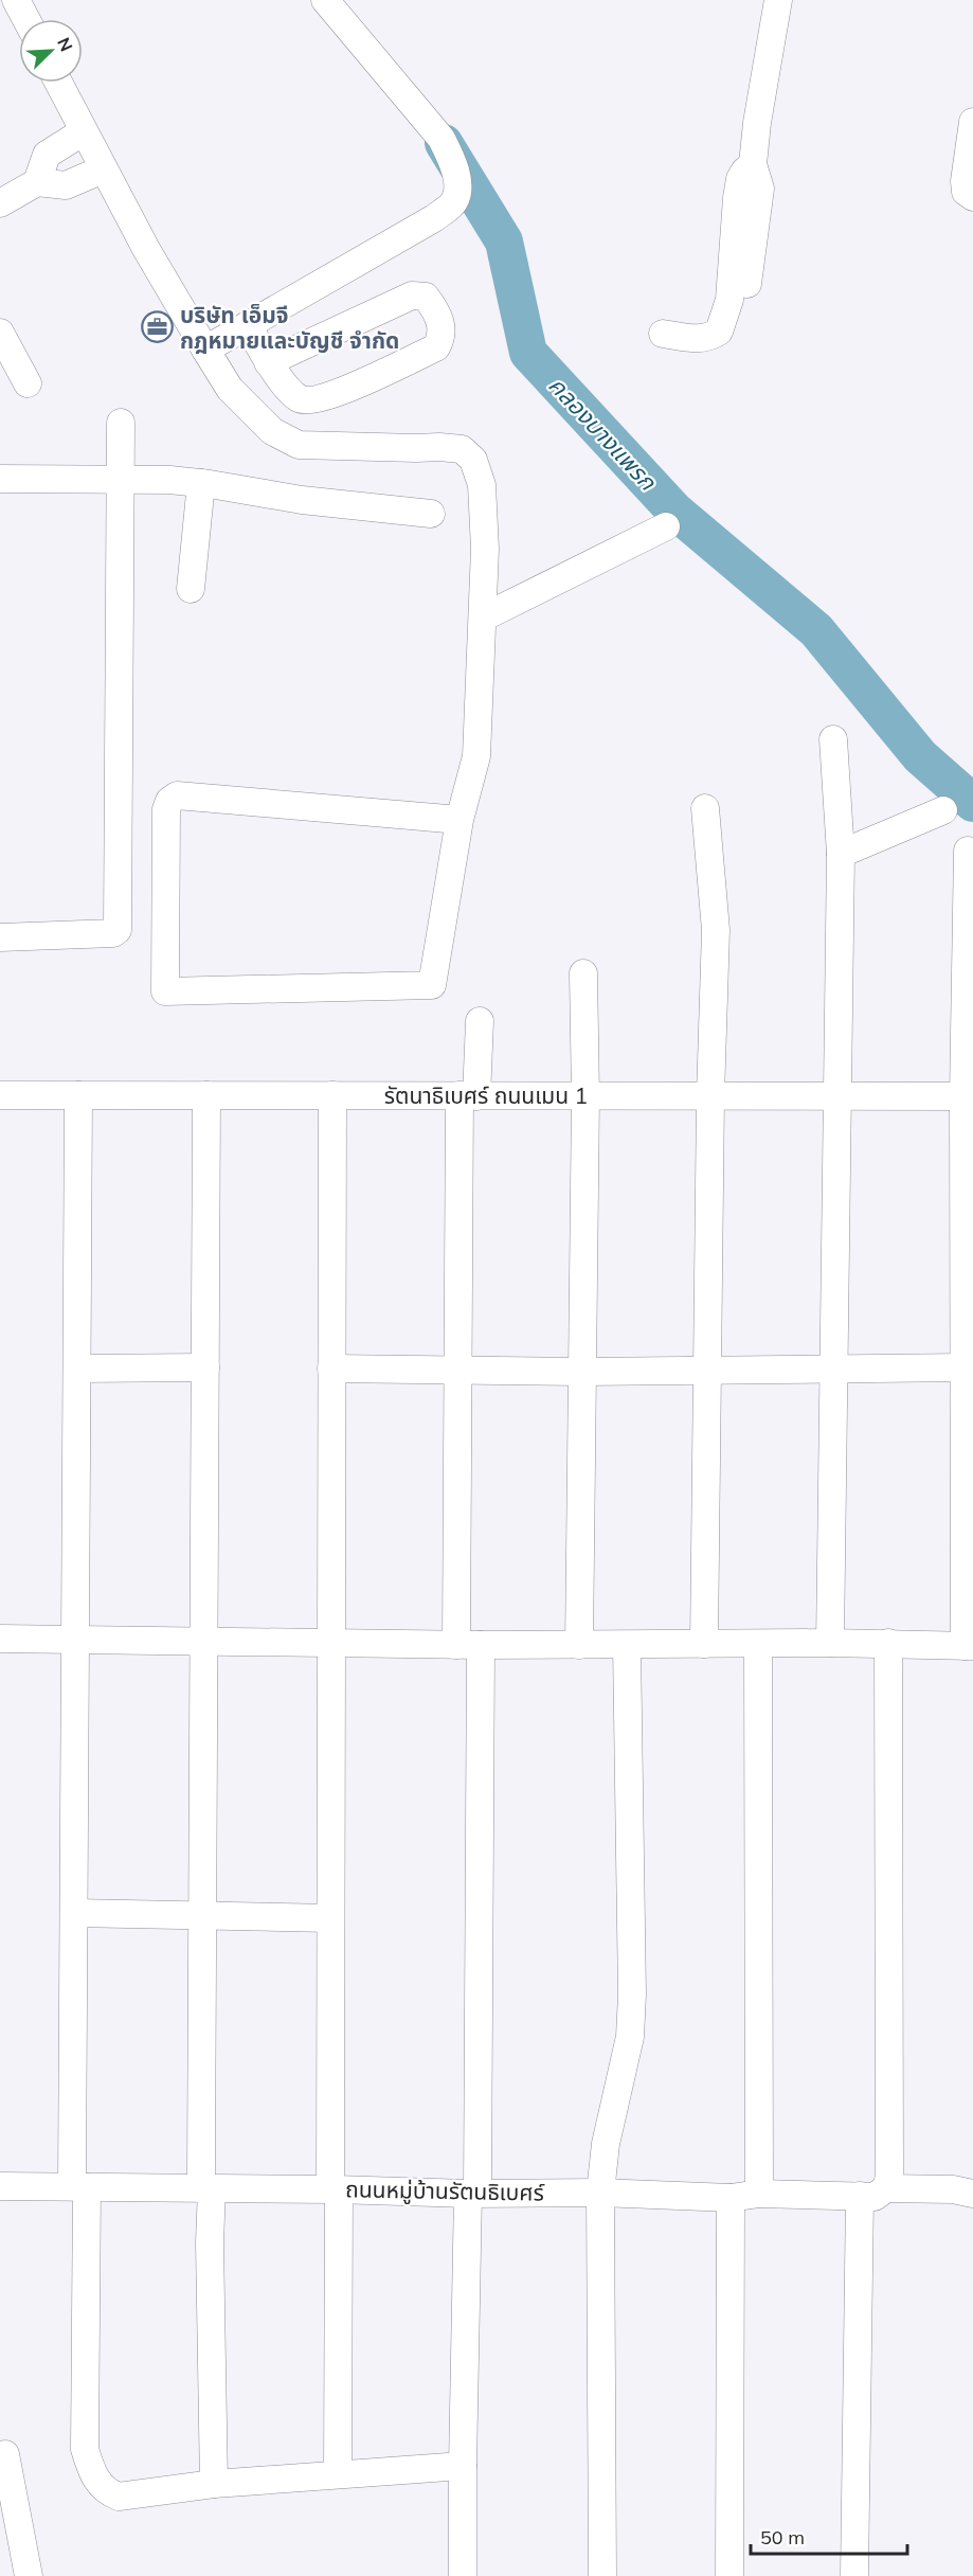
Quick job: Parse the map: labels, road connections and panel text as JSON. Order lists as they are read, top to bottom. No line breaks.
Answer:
{"streets":{"street":["รัตนาธิเบศร์ ถนนเมน 1","ถนนหมู่บ้านรัตนธิเบศร์"]},"water":["คลองบางแพรก"],"places":{"office":["บริษัท เอ็มจี กฎหมายและบัญชี จำกัด"]},"scale_bar":"50 m","north":"top right"}
